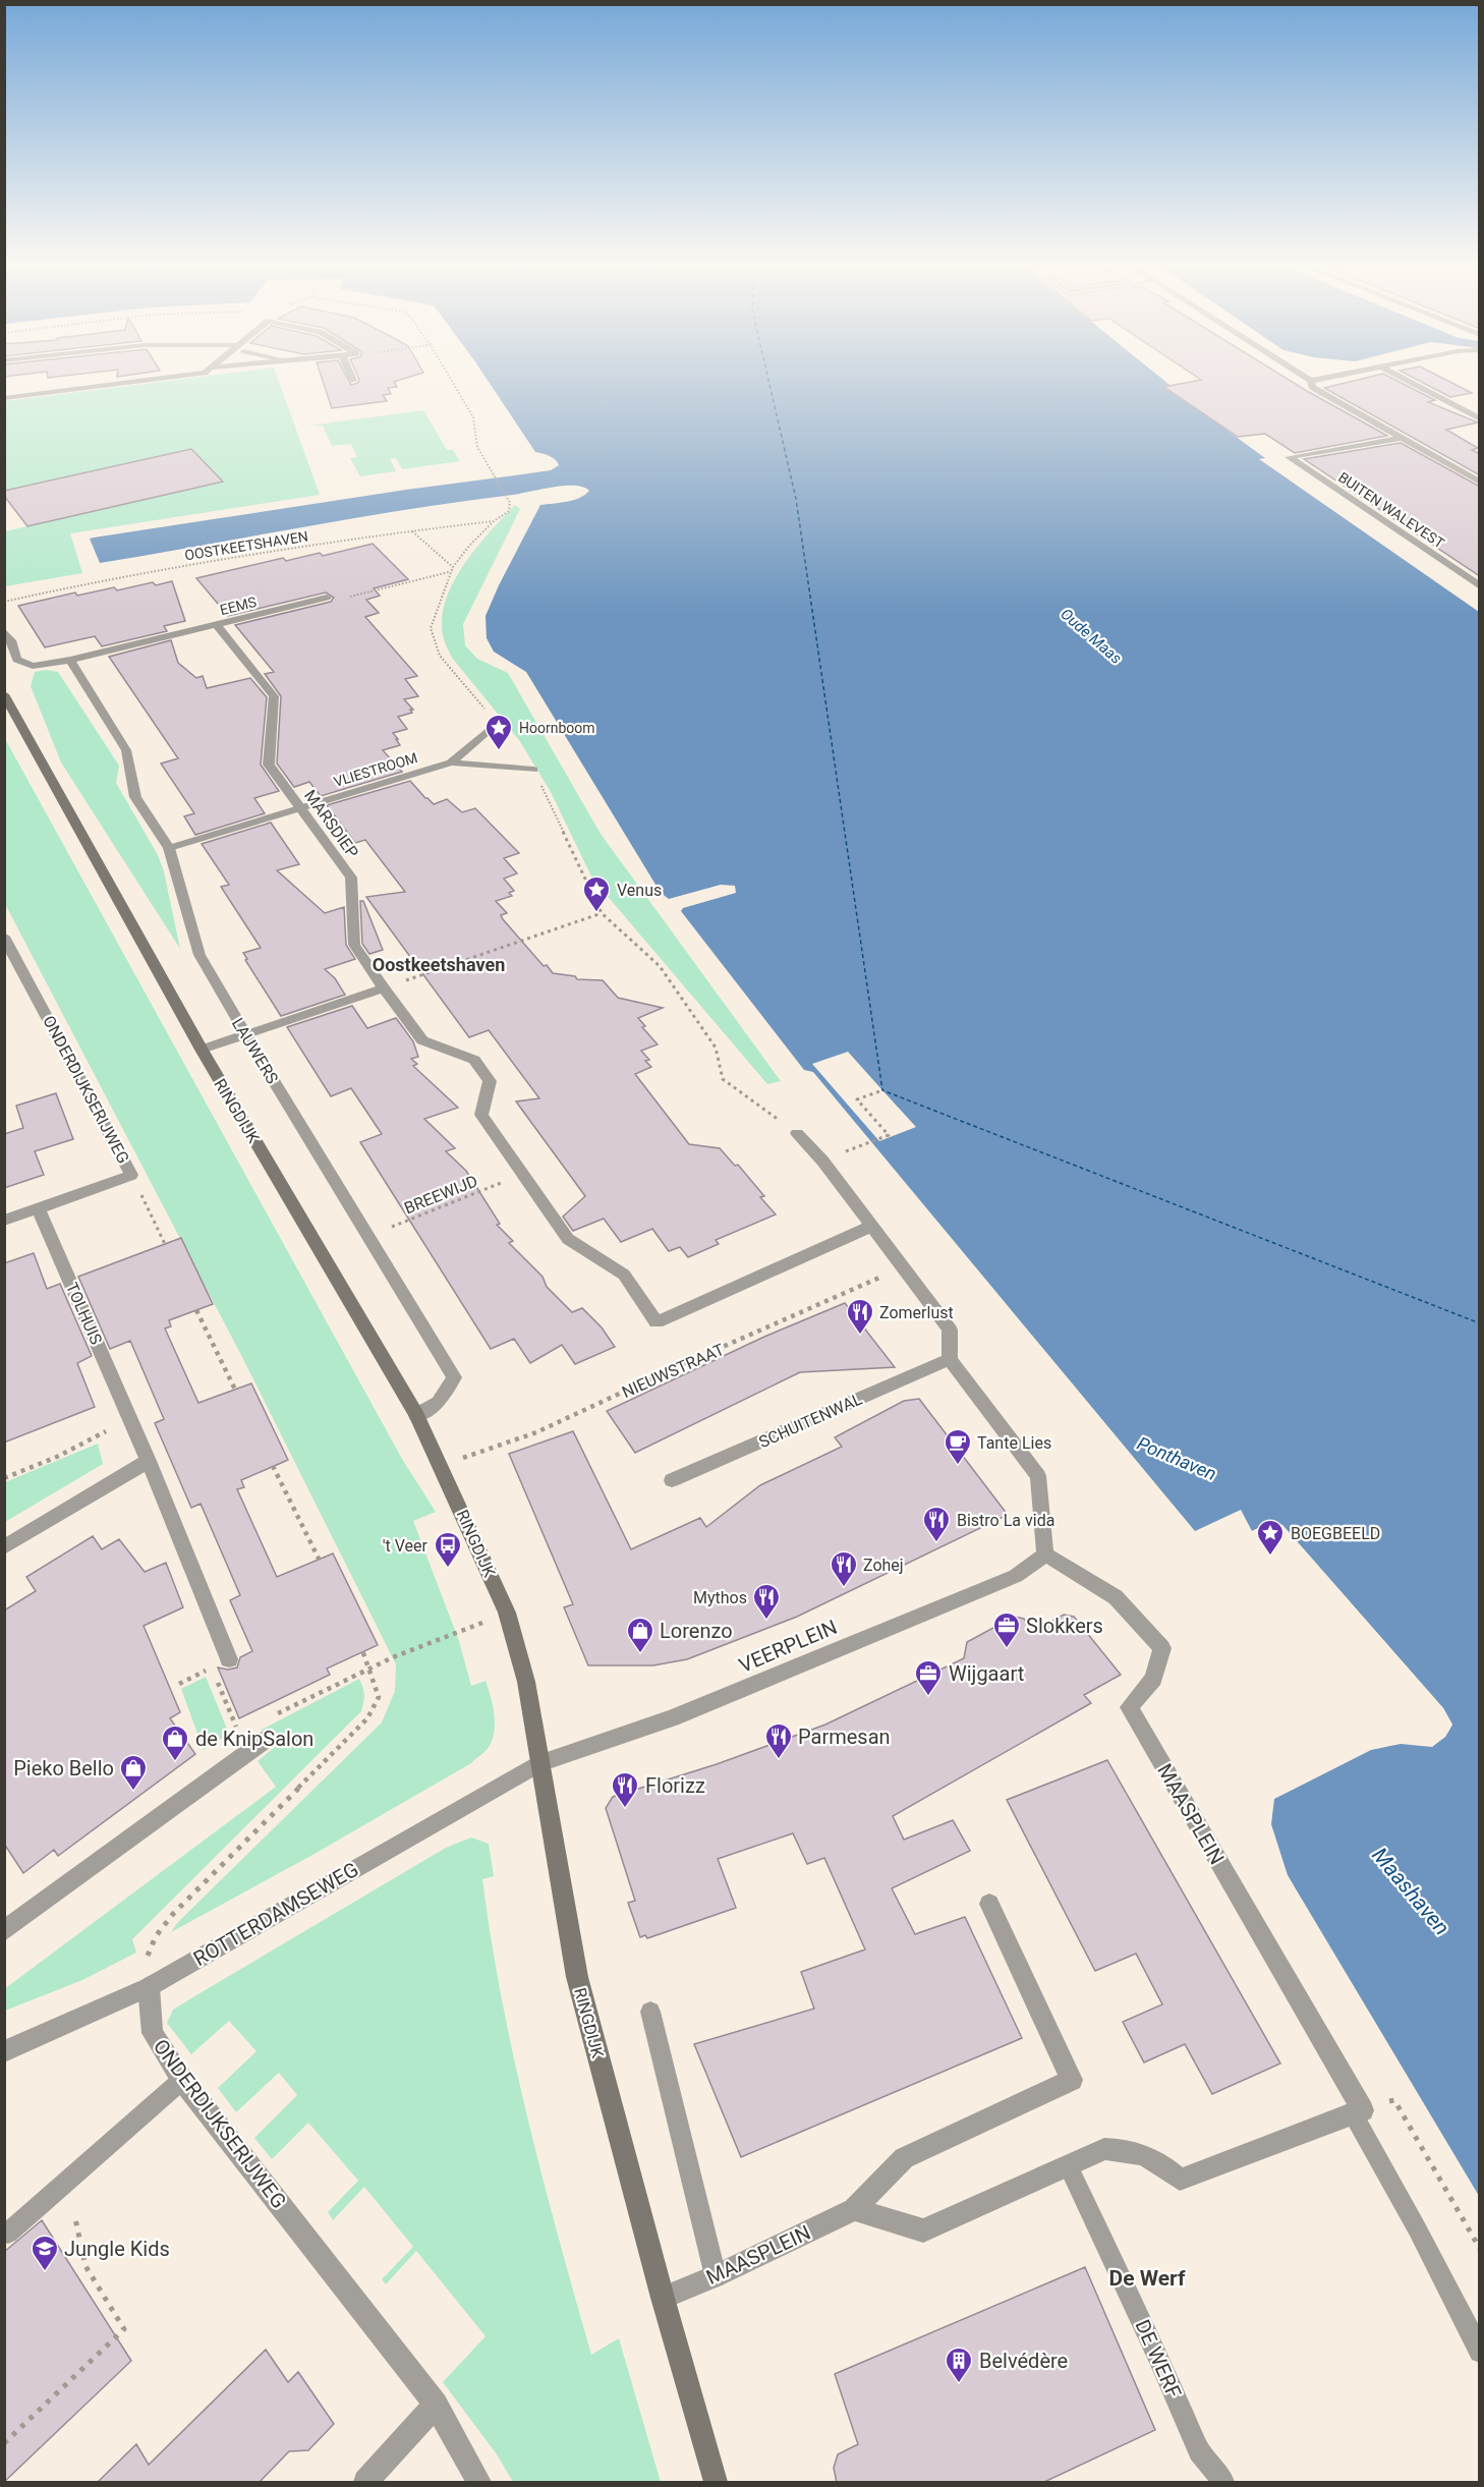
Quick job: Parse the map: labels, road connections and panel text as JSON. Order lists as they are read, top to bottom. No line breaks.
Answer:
{"streets":{"main road":["RINGDIJK"],"street":["BUITEN WALEVEST","EEMS","VLIESTROOM","MARSDIEP","LAUWERS","ONDERDIJKSERIJWEG","TOLHUIS","SCHUITENWAL","VEERPLEIN","MAASPLEIN","ROTTERDAMSEWEG"],"lane":["DE WERF"],"path":["OOSTKEETSHAVEN","BREEWIJD","NIEUWSTRAAT"]},"crossings":[["EEMS","MARSDIEP"],["EEMS","LAUWERS"],["VLIESTROOM","MARSDIEP"],["VLIESTROOM","LAUWERS"],["MARSDIEP","BREEWIJD"],["LAUWERS","RINGDIJK"],["LAUWERS","BREEWIJD"],["ONDERDIJKSERIJWEG","ROTTERDAMSEWEG"],["RINGDIJK","NIEUWSTRAAT"],["RINGDIJK","VEERPLEIN"],["RINGDIJK","MAASPLEIN"],["RINGDIJK","ROTTERDAMSEWEG"],["VEERPLEIN","MAASPLEIN"],["VEERPLEIN","ROTTERDAMSEWEG"]],"districts":["Oostkeetshaven","De Werf"],"water":["Oude Maas","Ponthaven","Maashaven"],"places":{"place":["Hoornboom","Venus","BOEGBEELD"],"restaurant":["Zomerlust","Bistro La vida","Zohej","Mythos","Parmesan","Florizz"],"cafe":["Tante Lies"],"bus stop":["'t Veer"],"office":["Slokkers","Wijgaart"],"shop":["Lorenzo","de KnipSalon","Pieko Bello"],"school or university":["Jungle Kids"],"building":["Belvédère"]}}
